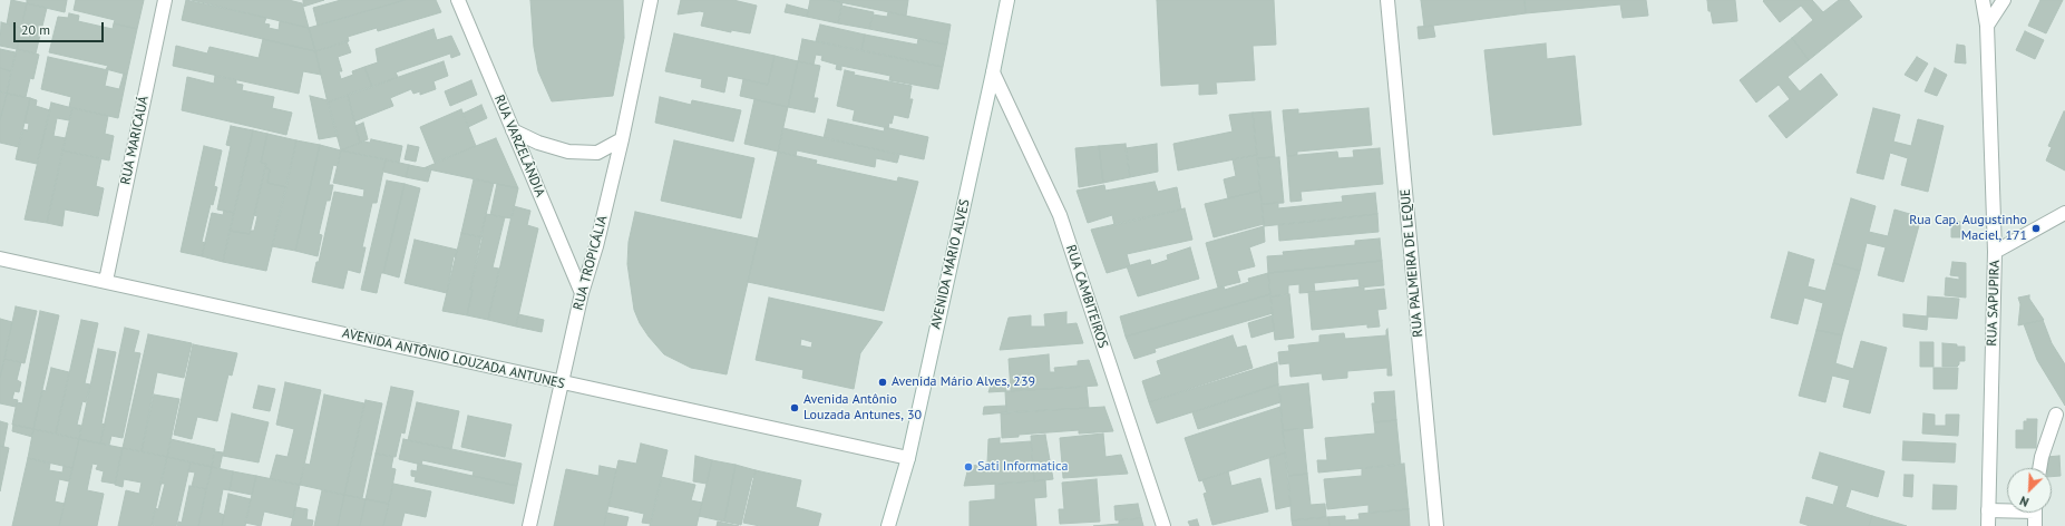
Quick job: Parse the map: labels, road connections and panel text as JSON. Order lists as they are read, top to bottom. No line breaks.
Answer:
{"streets":{"street":["RUA MARICAUÁ","RUA VARZELÂNDIA","RUA TROPICÁLIA","RUA PALMEIRA DE LEQUE","AVENIDA MÁRIO ALVES","RUA CAMBITEIROS","RUA SAPUPIRA","AVENIDA ANTÔNIO LOUZADA ANTUNES"]},"crossings":[["RUA MARICAUÁ","AVENIDA ANTÔNIO LOUZADA ANTUNES"],["RUA VARZELÂNDIA","RUA TROPICÁLIA"],["RUA TROPICÁLIA","AVENIDA ANTÔNIO LOUZADA ANTUNES"],["AVENIDA MÁRIO ALVES","RUA CAMBITEIROS"],["AVENIDA MÁRIO ALVES","AVENIDA ANTÔNIO LOUZADA ANTUNES"]],"places":["Rua Cap. Augustinho Maciel, 171","Avenida Mário Alves, 239","Avenida Antônio Louzada Antunes, 30","Sati Informatica"],"scale_bar":"20 m","north":"bottom left"}
